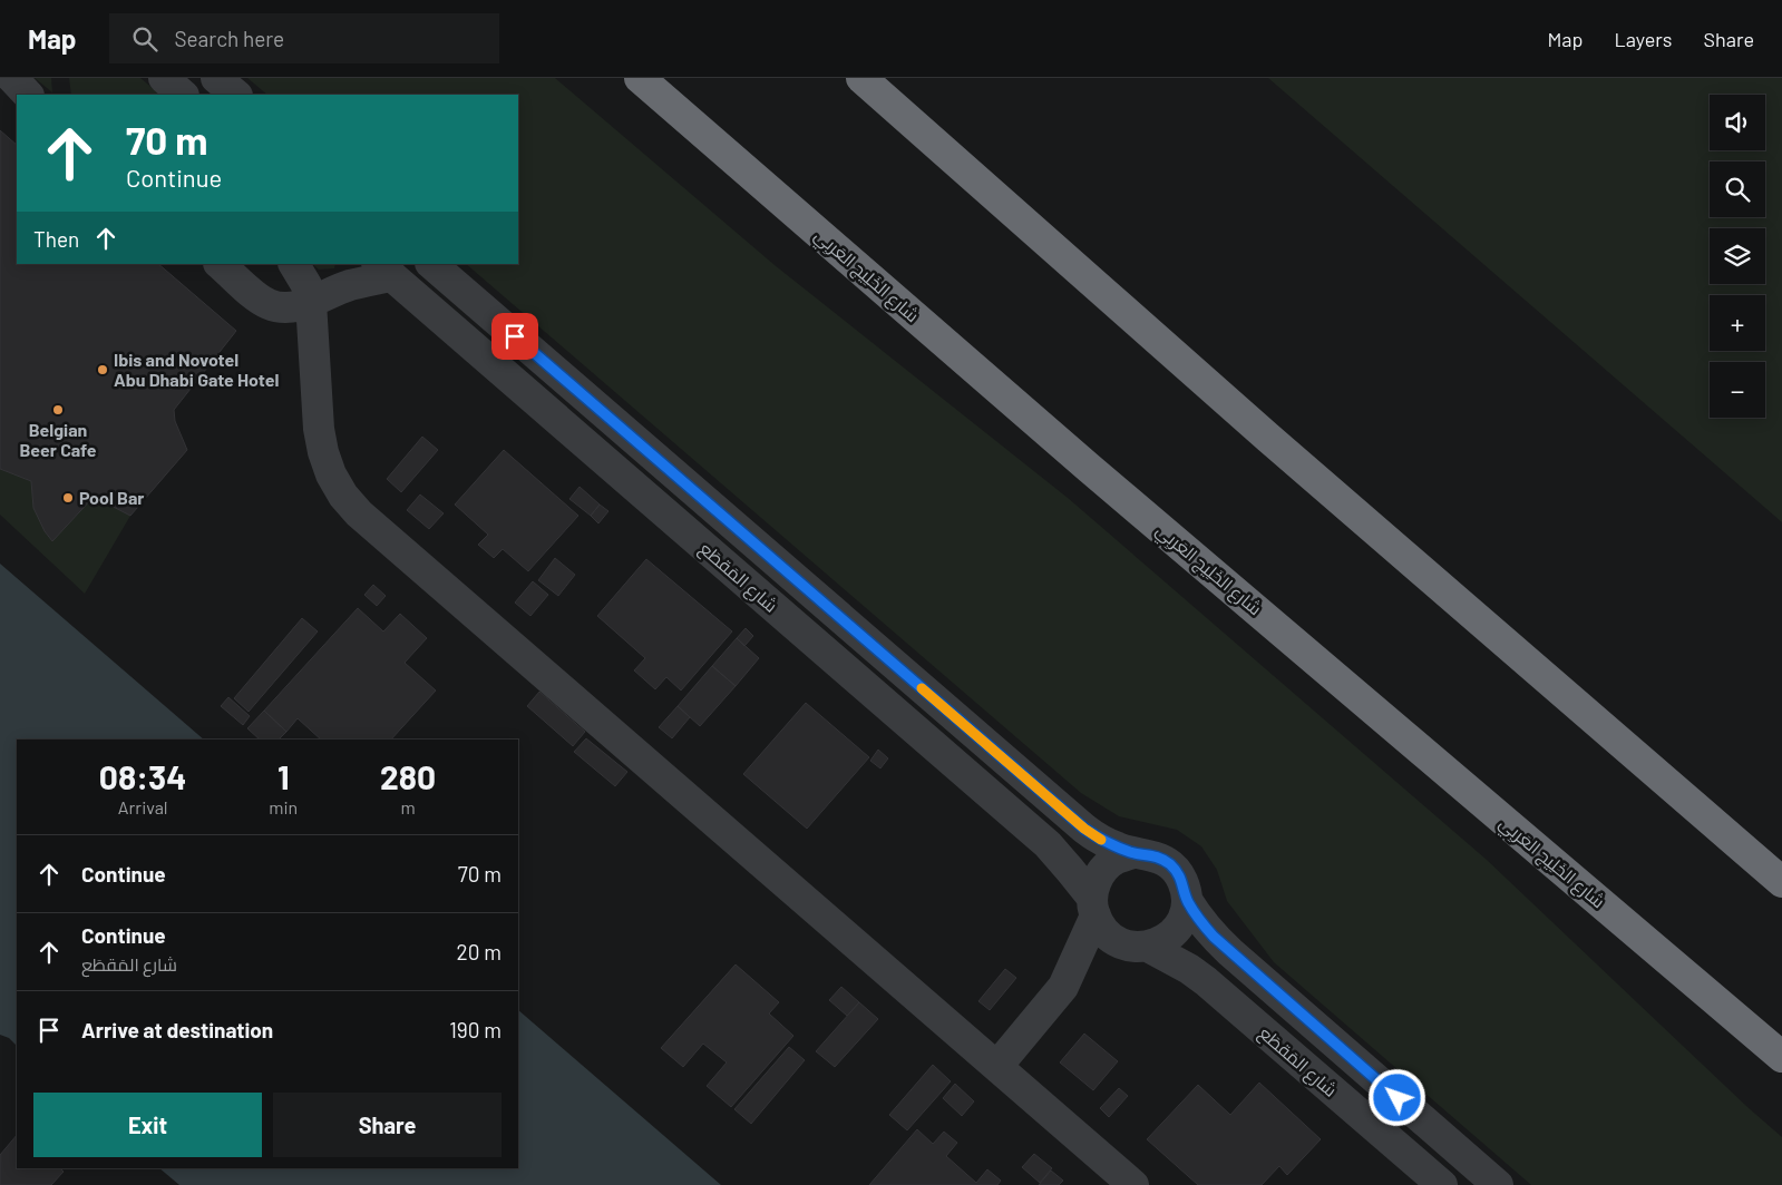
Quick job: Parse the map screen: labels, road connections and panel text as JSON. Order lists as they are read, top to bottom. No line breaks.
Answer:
{"streets":{"highway":["شارع الخَلِيج العَربِي"],"street":["شارع المَقطَع"]},"places":["Ibis and Novotel Abu Dhabi Gate Hotel","Belgian Beer Cafe","Pool Bar"],"page":{"header":"Map","search":"Search here","nav":["Map","Layers","Share"],"map_buttons":["+","−"],"turn":["70 m","Continue"],"then":"Then","eta":["08:34","Arrival","1","min","280","m"],"list":[{"name":"Continue","value":"70 m"},{"name":"Continue","note":"شارع المَقطَع","value":"20 m"},{"name":"Arrive at destination","value":"190 m"}],"buttons":["Exit","Share"]}}
